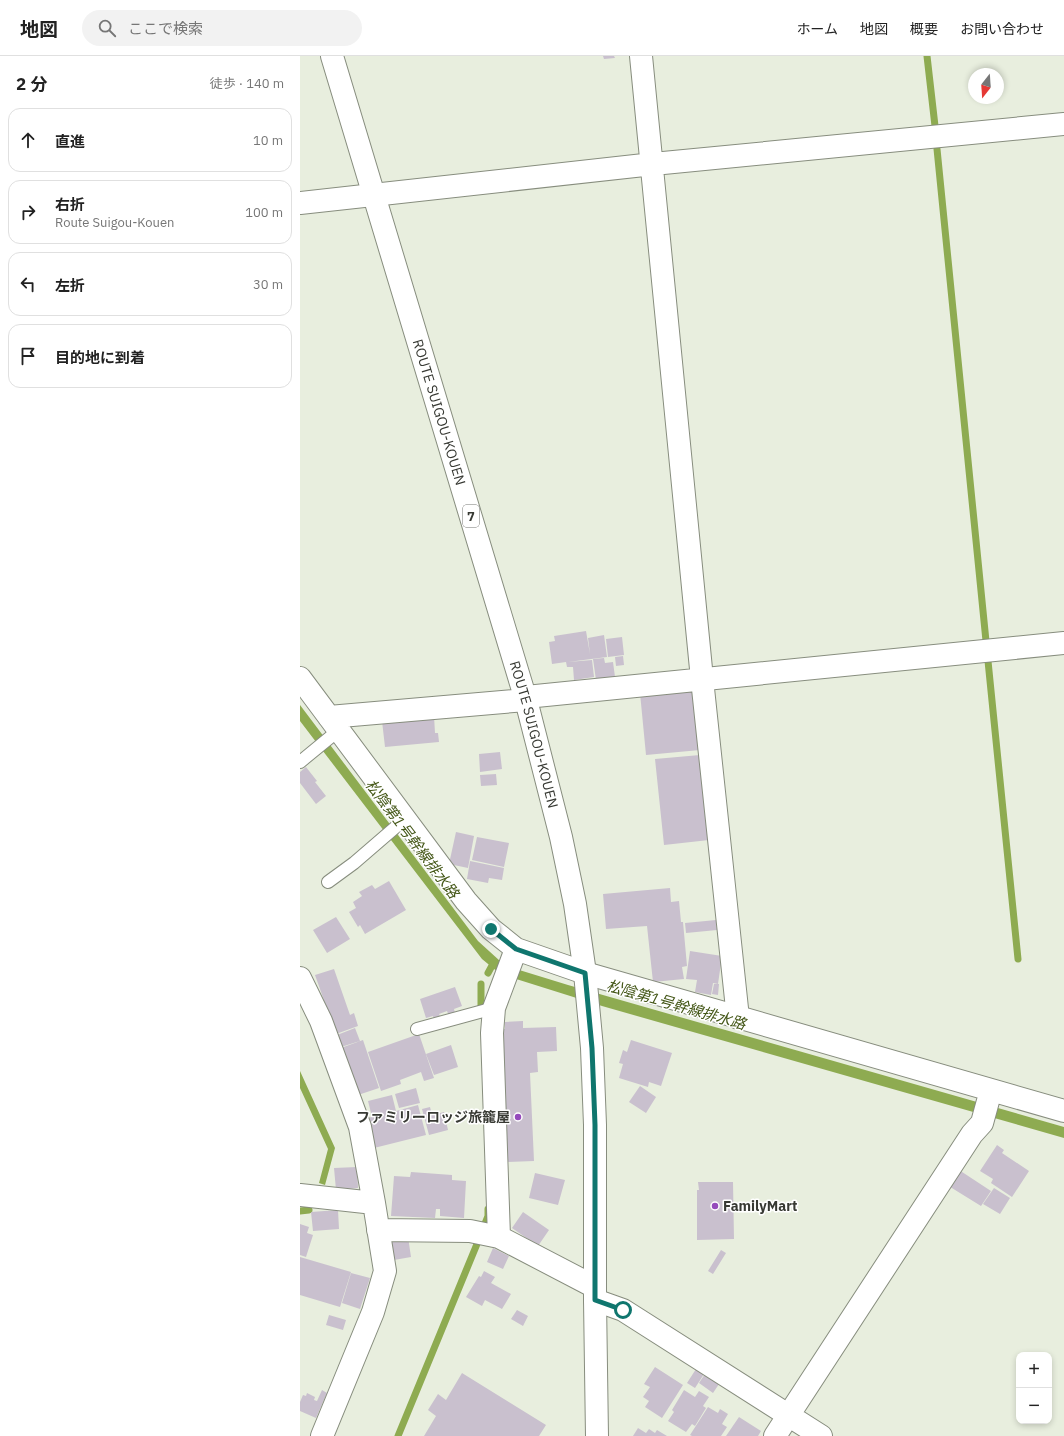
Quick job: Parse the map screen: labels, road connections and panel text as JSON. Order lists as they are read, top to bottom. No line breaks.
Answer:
{"streets":{"street":["ROUTE SUIGOU-KOUEN","7"]},"water":["松陰第1号幹線排水路"],"places":["ファミリーロッジ旅籠屋","FamilyMart"],"north":"bottom","page":{"header":"地図","search":"ここで検索","nav":["ホーム","地図","概要","お問い合わせ"],"heading":["2 分","徒歩 · 140 m"],"list":[["直進","10 m"],["右折","Route Suigou-Kouen","100 m"],["左折","30 m"],"目的地に到着"],"map_buttons":["+","−"]}}
